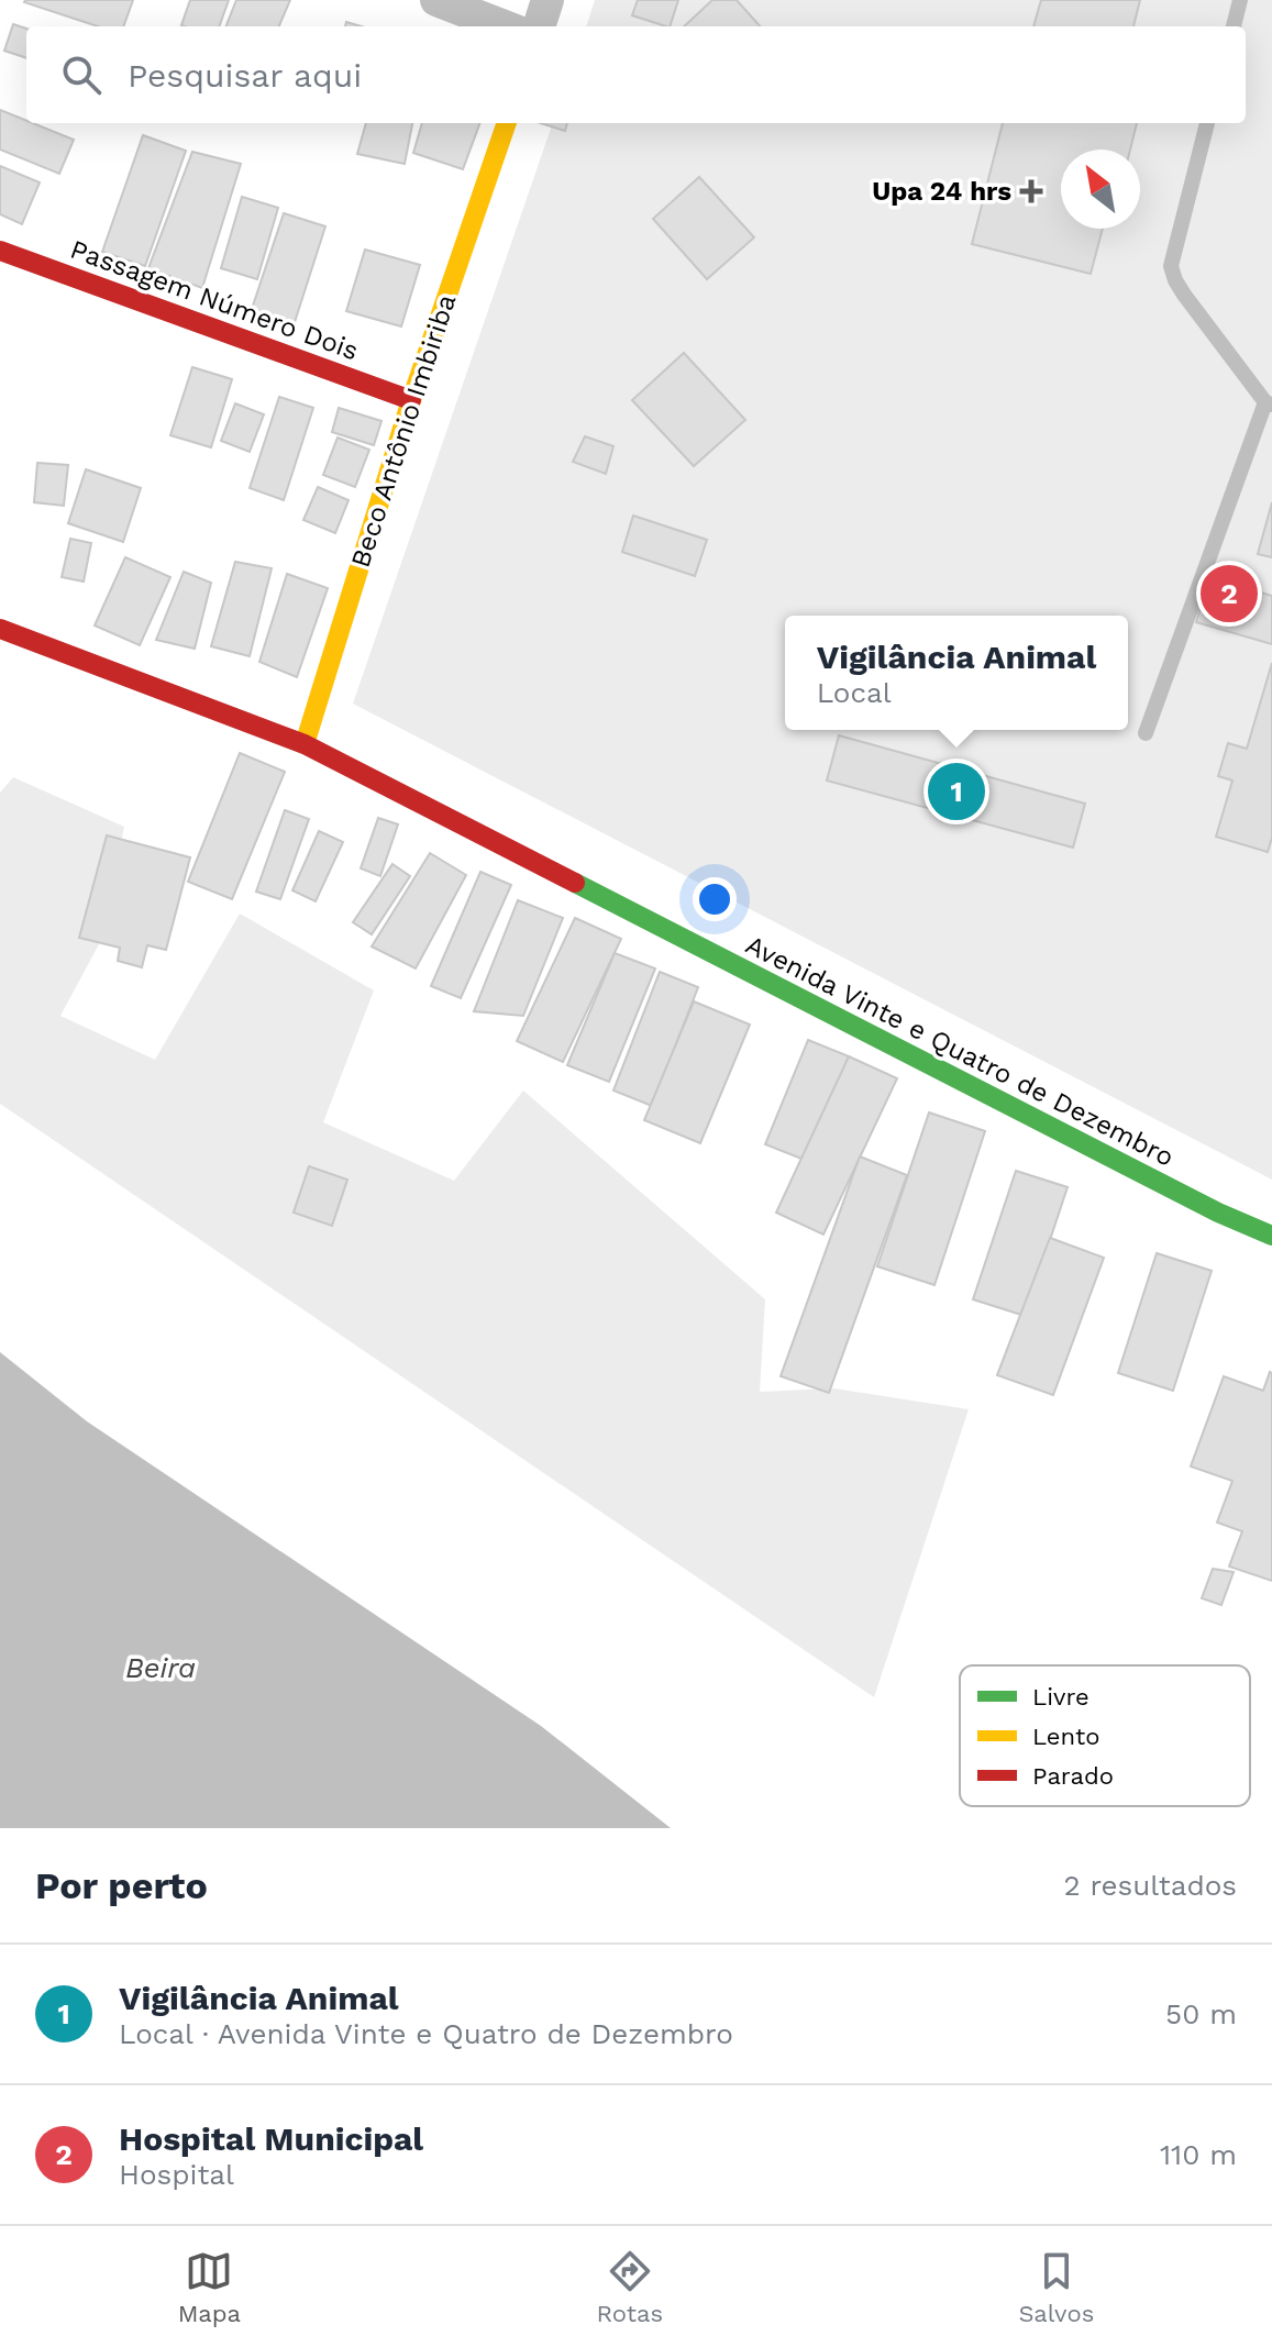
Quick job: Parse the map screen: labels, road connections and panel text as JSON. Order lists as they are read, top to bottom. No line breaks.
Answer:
{"streets":{"street":["Passagem Número Dois","Beco Antônio Imbiriba","Avenida Vinte e Quatro de Dezembro"]},"crossings":[["Passagem Número Dois","Beco Antônio Imbiriba"],["Beco Antônio Imbiriba","Avenida Vinte e Quatro de Dezembro"]],"water":["Beira"],"places":{"health":["Upa 24 hrs"]},"legend":["Livre","Lento","Parado"],"north":"top left","page":{"search":"Pesquisar aqui","pins":["2","1"],"popup":["Vigilância Animal","Local"],"heading":["Por perto","2 resultados"],"list":[{"mark":"1","name":"Vigilância Animal","note":"Local · Avenida Vinte e Quatro de Dezembro","value":"50 m"},{"mark":"2","name":"Hospital Municipal","note":"Hospital","value":"110 m"}],"nav":["Mapa","Rotas","Salvos"]}}
